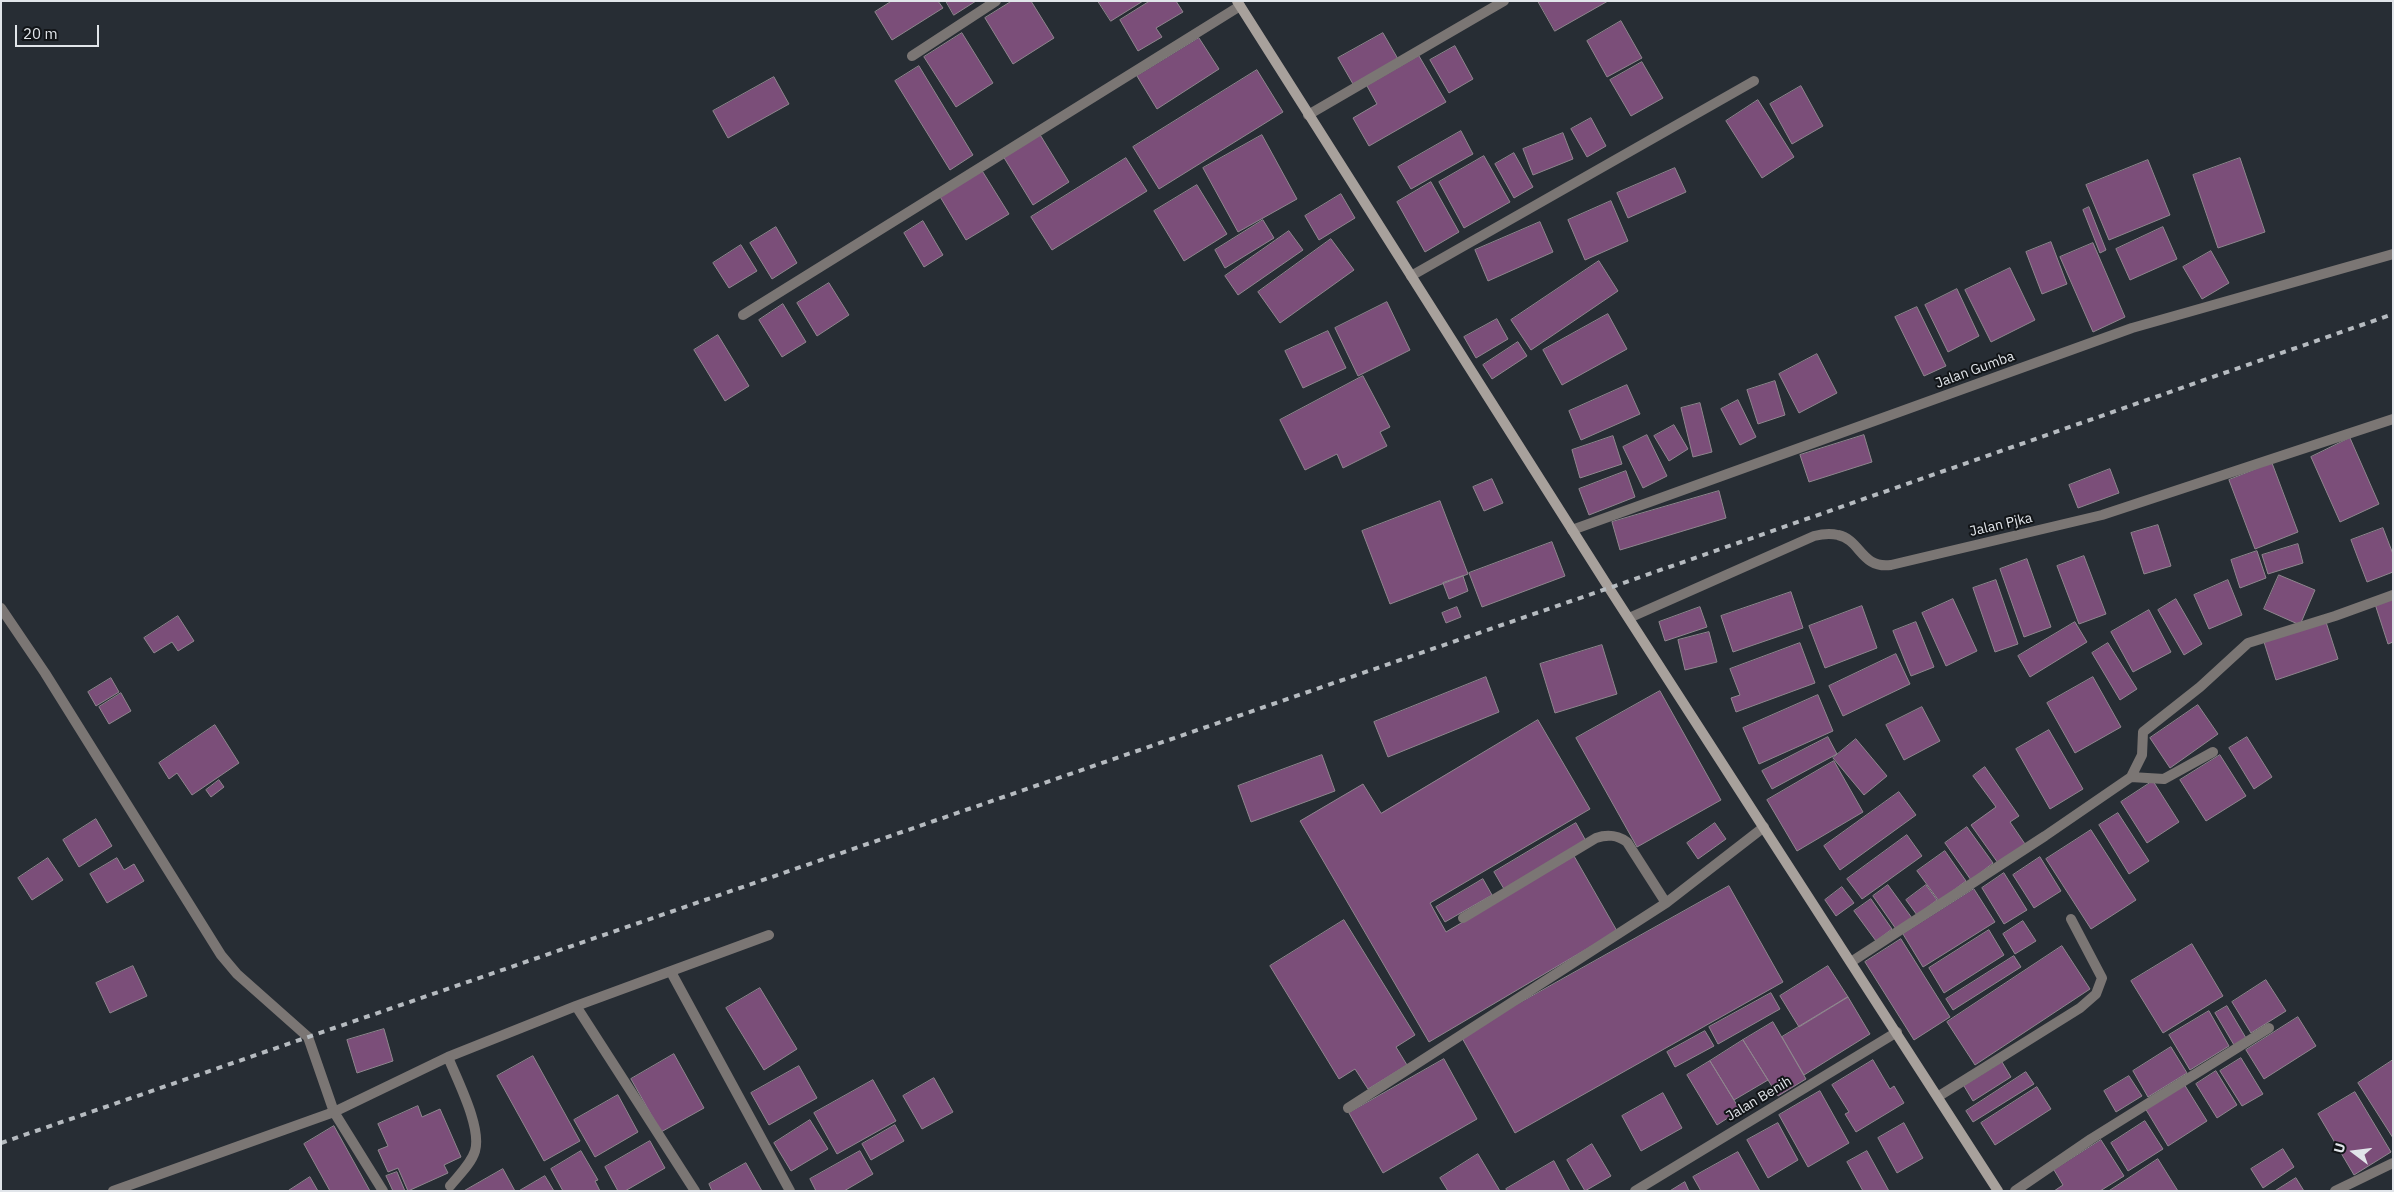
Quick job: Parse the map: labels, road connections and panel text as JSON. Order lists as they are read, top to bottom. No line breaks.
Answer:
{"streets":{"street":["Jalan Gumba","Jalan Pjka","Jalan Benih"]},"scale_bar":"20 m","north":"left"}
